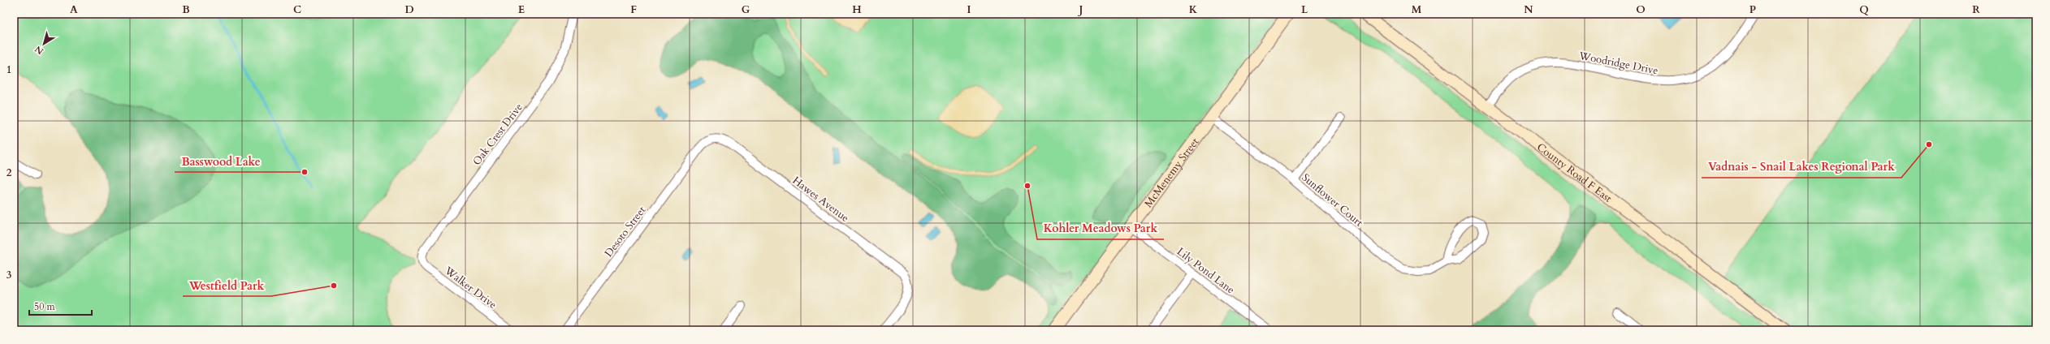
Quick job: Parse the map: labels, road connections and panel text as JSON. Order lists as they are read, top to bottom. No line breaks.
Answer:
{"streets":{"street":["Woodridge Drive","Oak Crest Drive","McMenemy Street","County Road F East","Hawes Avenue","Sunflower Court","Desoto Street","Lily Pond Lane","Walker Drive"]},"crossings":[["Woodridge Drive","County Road F East"],["Oak Crest Drive","Walker Drive"],["McMenemy Street","Sunflower Court"],["McMenemy Street","Lily Pond Lane"],["Hawes Avenue","Desoto Street"]],"places":["Vadnais - Snail Lakes Regional Park","Basswood Lake","Kohler Meadows Park","Westfield Park"],"scale_bar":"50 m","north":"bottom left","grid":{"columns":["A","B","C","D","E","F","G","H","I","J","K","L","M","N","O","P","Q","R"],"rows":["1","2","3"]}}
